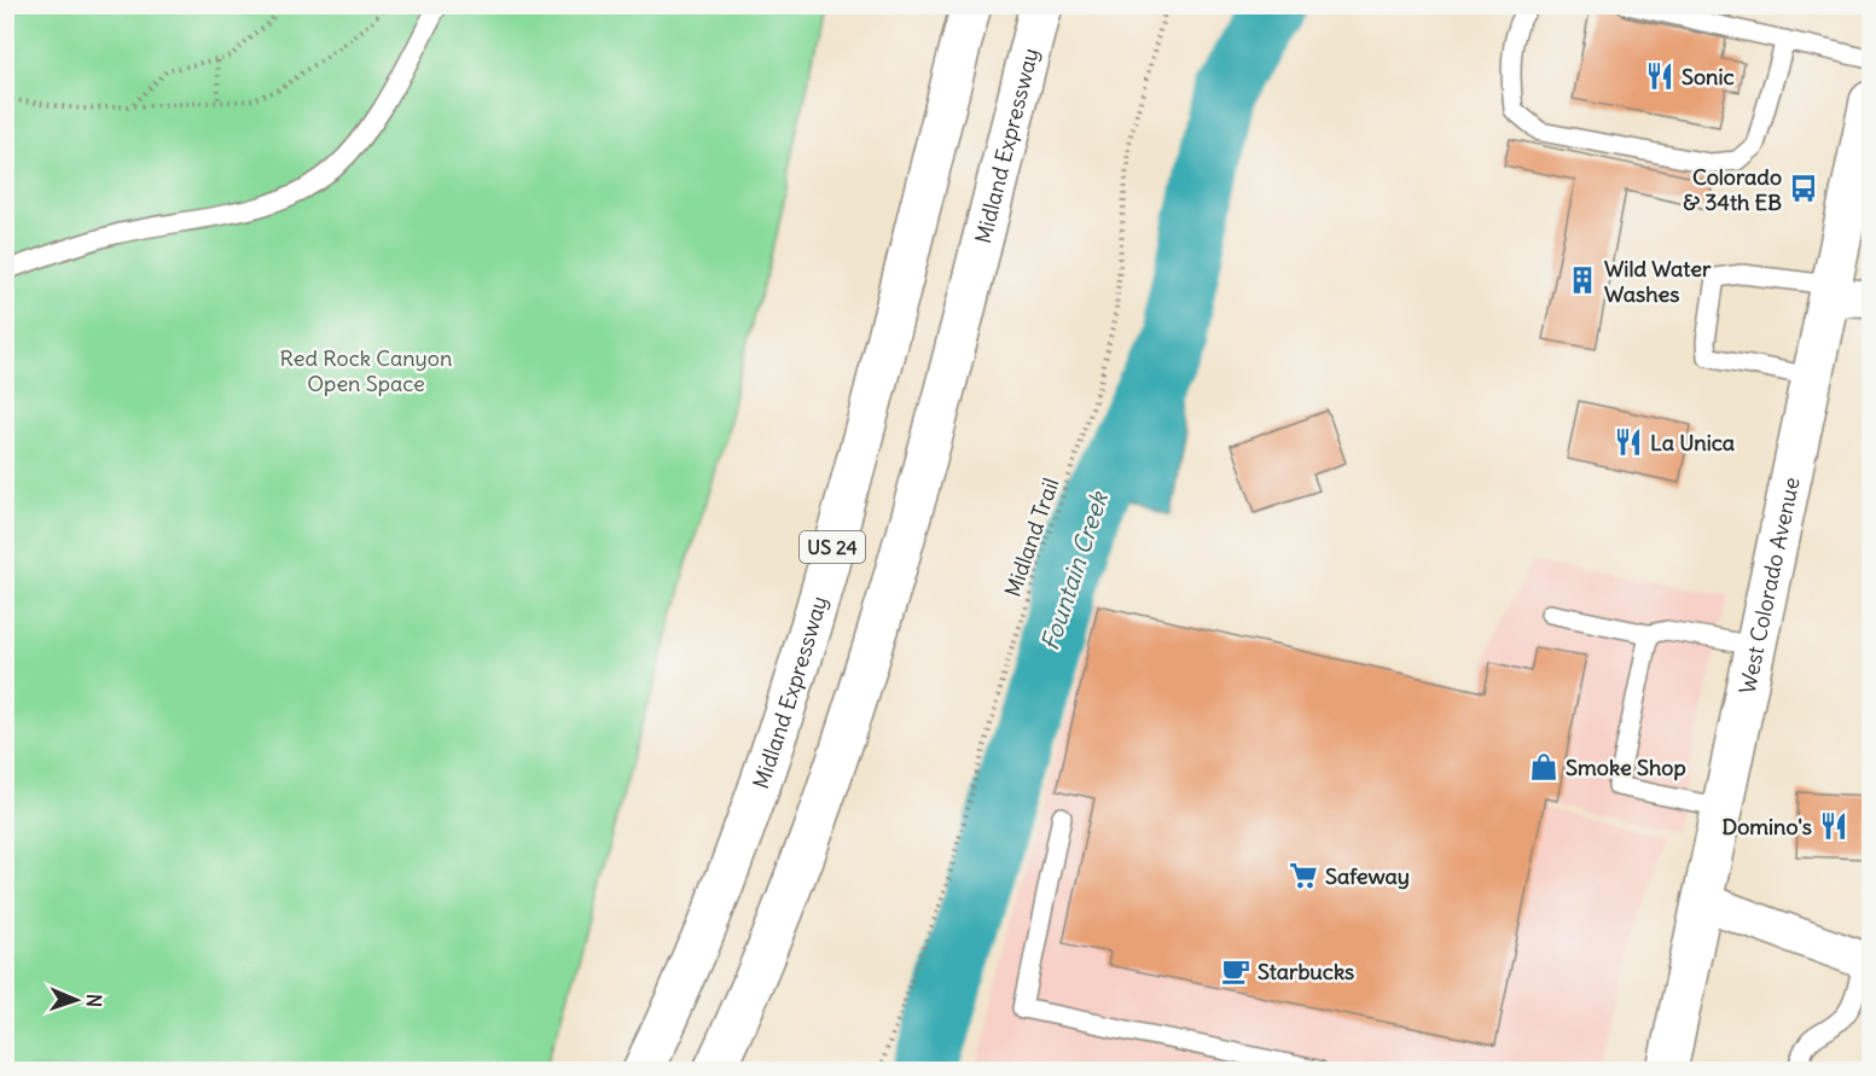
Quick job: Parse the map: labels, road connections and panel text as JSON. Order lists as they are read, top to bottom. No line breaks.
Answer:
{"streets":{"main road":["Midland Expressway","US 24","West Colorado Avenue"],"path":["Midland Trail"]},"water":["Fountain Creek"],"parks":["Red Rock Canyon Open Space"],"places":{"restaurant":["Sonic","La Unica","Domino's"],"bus stop":["Colorado & 34th EB"],"building":["Wild Water Washes"],"shop":["Smoke Shop"],"supermarket":["Safeway"],"cafe":["Starbucks"]},"north":"right"}
